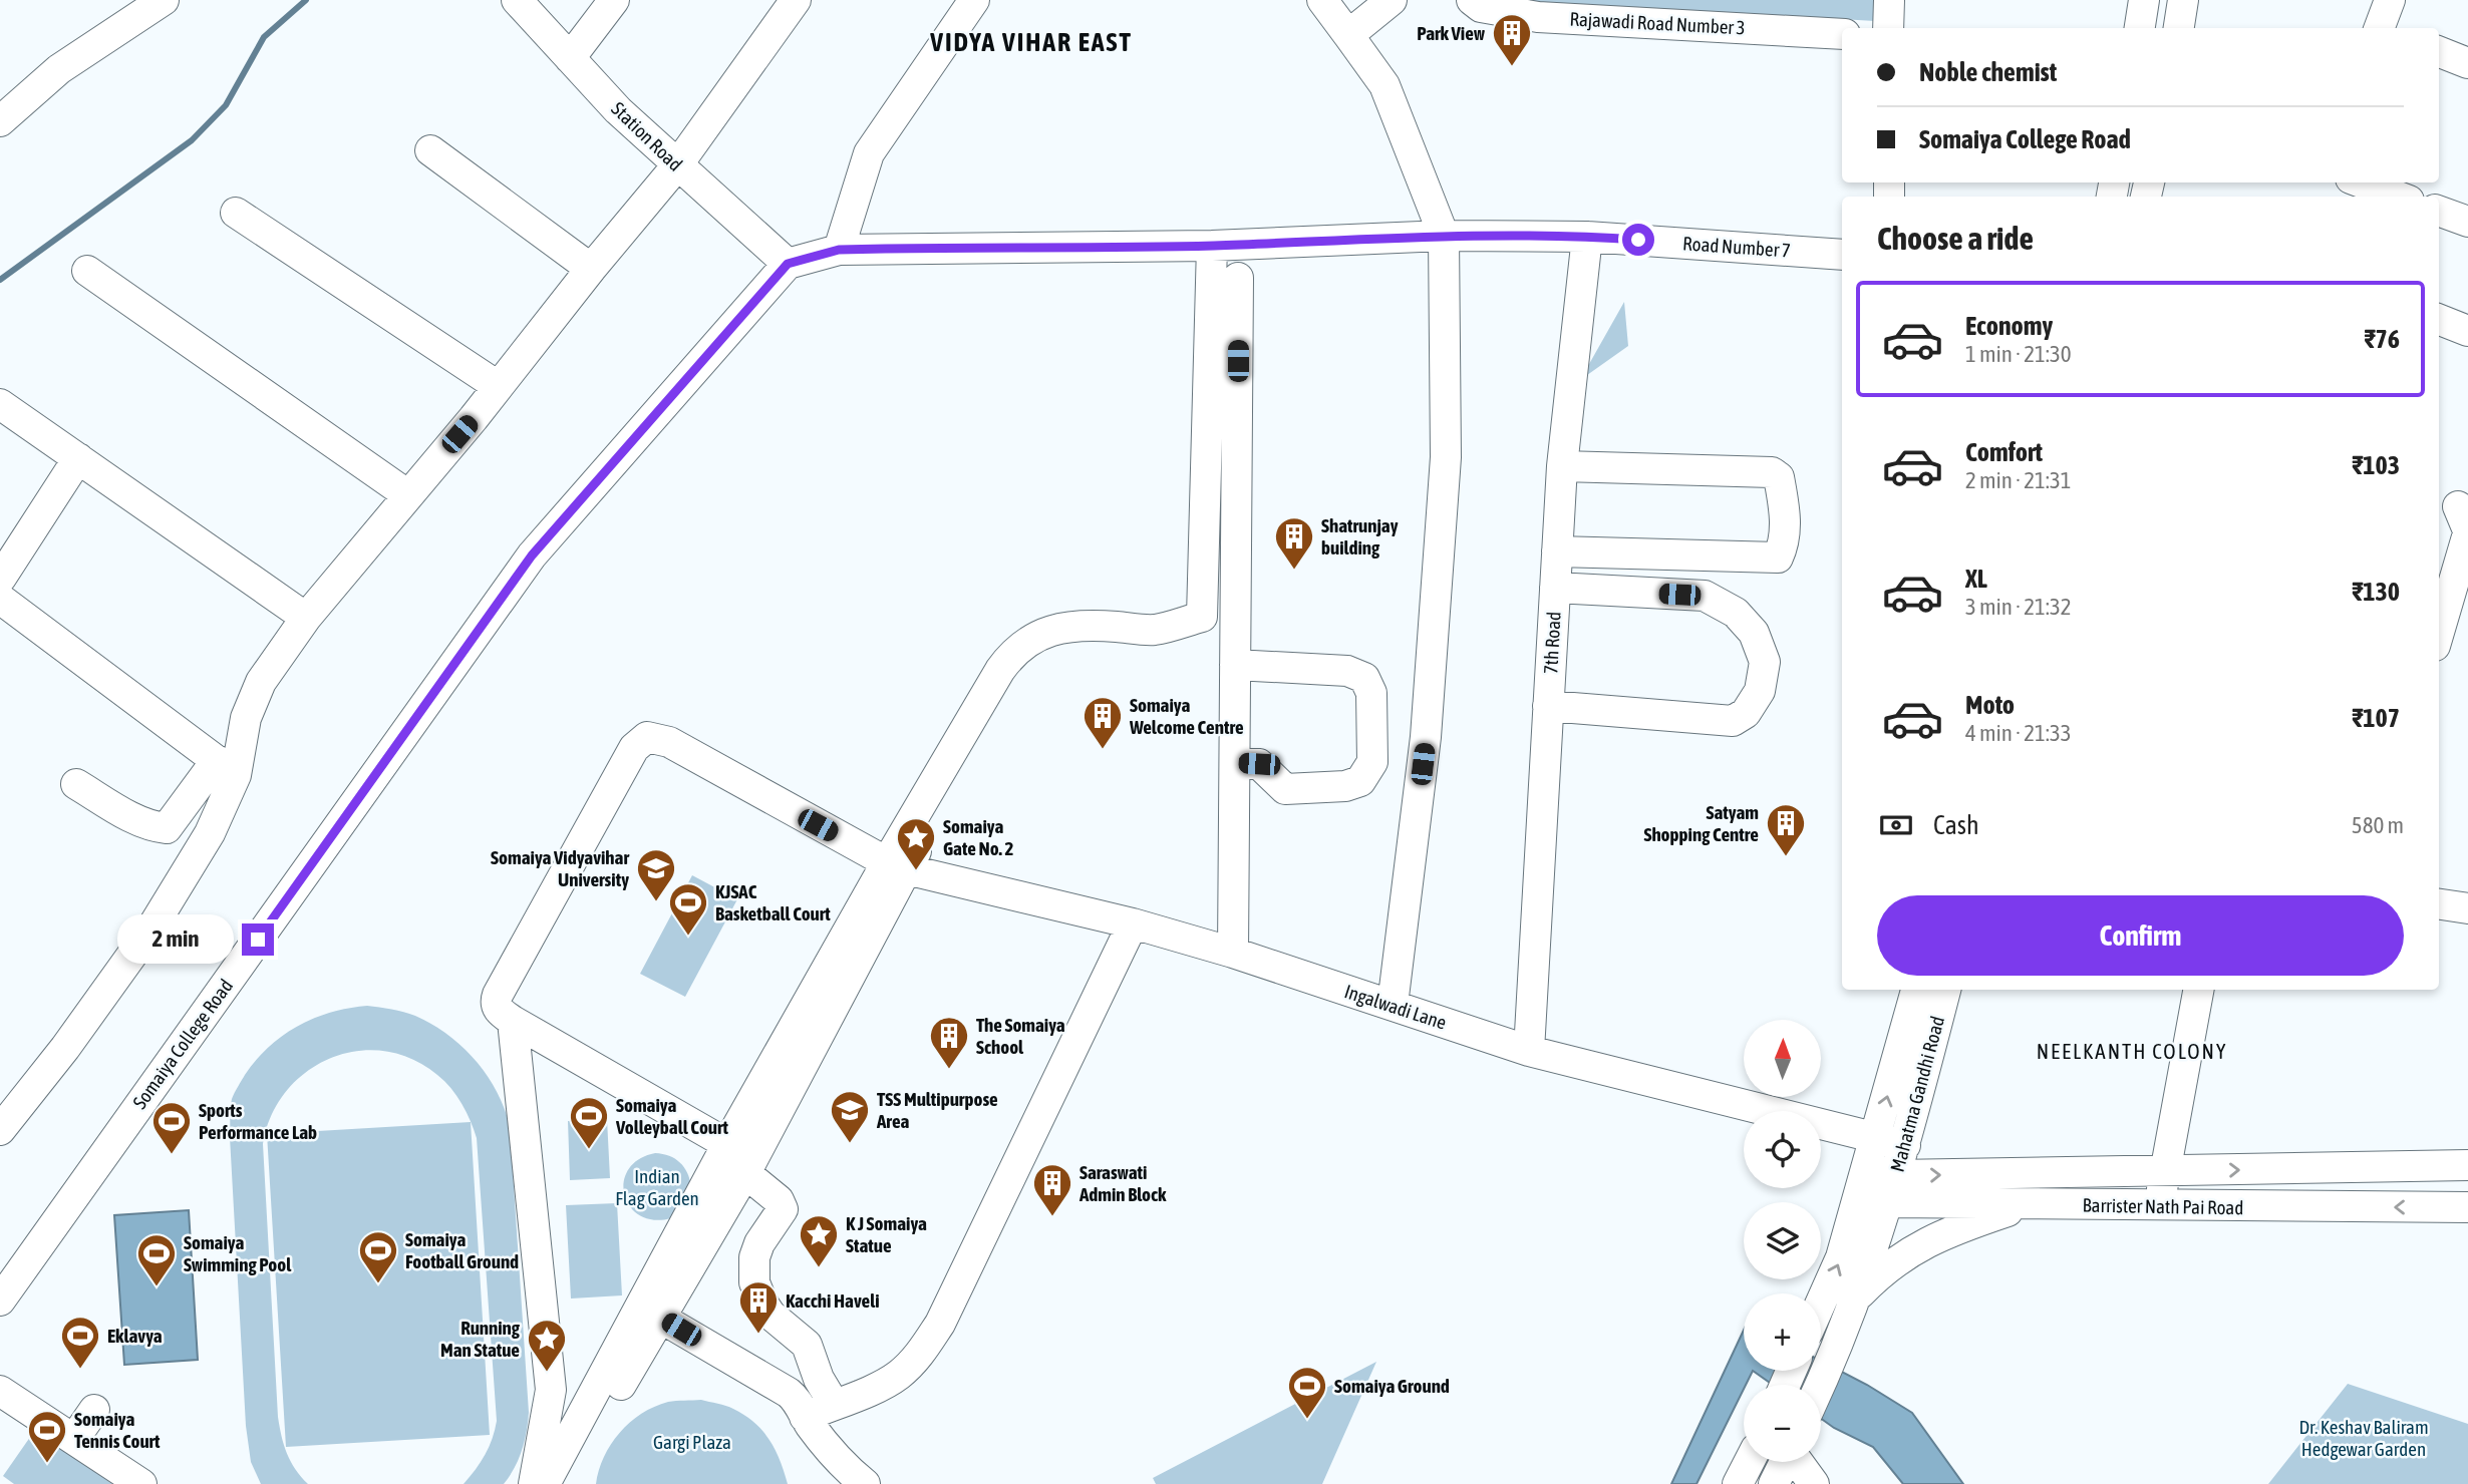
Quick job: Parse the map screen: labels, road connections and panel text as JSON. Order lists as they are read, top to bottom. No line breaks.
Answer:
{"streets":{"street":["Rajawadi Road Number 3","Station Road","Road Number 7","7th Road","Ingalwadi Lane","Somaiya College Road","Mahatma Gandhi Road","Barrister Nath Pai Road"]},"crossings":[["Station Road","Road Number 7"],["Station Road","Somaiya College Road"],["Road Number 7","7th Road"],["Road Number 7","Somaiya College Road"],["7th Road","Ingalwadi Lane"],["Ingalwadi Lane","Mahatma Gandhi Road"],["Mahatma Gandhi Road","Barrister Nath Pai Road"]],"districts":["VIDYA VIHAR EAST","NEELKANTH COLONY"],"parks":["Indian Flag Garden","Dr. Keshav Baliram Hedgewar Garden","Gargi Plaza"],"places":{"building":["Park View","Shatrunjay building","Somaiya Welcome Centre","Satyam Shopping Centre","The Somaiya School","Saraswati Admin Block","Kacchi Haveli"],"place":["Somaiya Gate No. 2","K J Somaiya Statue","Running Man Statue"],"school or university":["Somaiya Vidyavihar University","TSS Multipurpose Area"],"sports":["KJSAC Basketball Court","Somaiya Volleyball Court","Sports Performance Lab","Somaiya Football Ground","Somaiya Swimming Pool","Eklavya","Somaiya Ground","Somaiya Tennis Court"]},"north":"top","page":{"banner":["Noble chemist","Somaiya College Road"],"heading":"Choose a ride","list":[{"name":"Economy","note":"1 min · 21:30","value":"₹76"},{"name":"Comfort","note":"2 min · 21:31","value":"₹103"},{"name":"XL","note":"3 min · 21:32","value":"₹130"},{"name":"Moto","note":"4 min · 21:33","value":"₹107"}],"pay":["Cash","580 m"],"buttons":"Confirm","bubble":"2 min","map_buttons":["+","−"]}}
